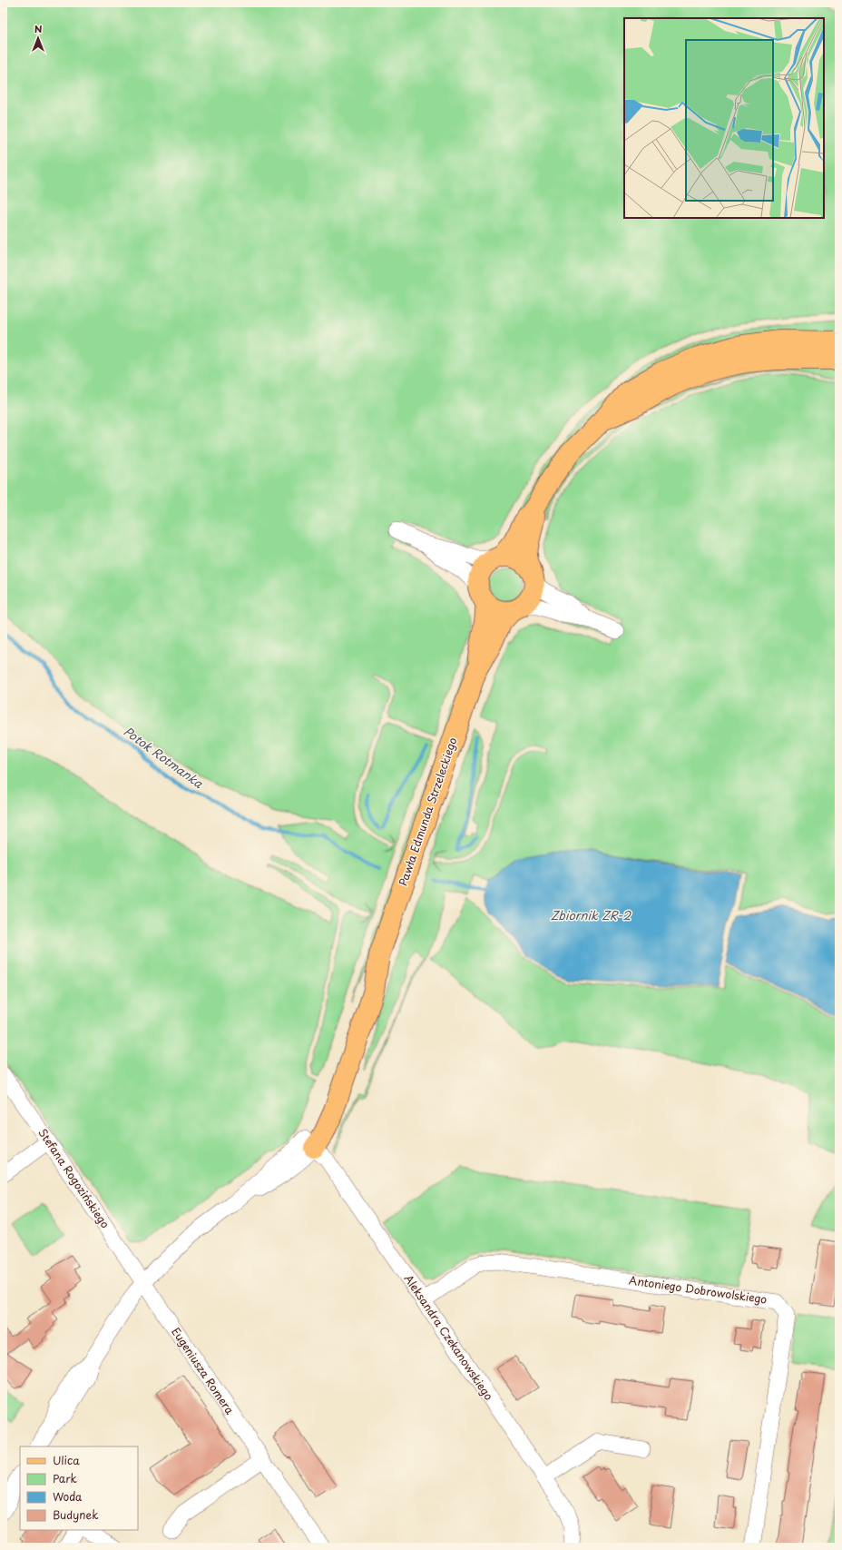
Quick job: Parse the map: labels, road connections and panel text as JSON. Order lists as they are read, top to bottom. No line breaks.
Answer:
{"streets":{"main road":["Pawła Edmunda Strzeleckiego"],"street":["Stefana Rogozińskiego","Antoniego Dobrowolskiego","Aleksandra Czekanowskiego","Eugeniusza Romera"]},"crossings":[["Pawła Edmunda Strzeleckiego","Stefana Rogozińskiego"],["Pawła Edmunda Strzeleckiego","Aleksandra Czekanowskiego"],["Pawła Edmunda Strzeleckiego","Eugeniusza Romera"],["Stefana Rogozińskiego","Eugeniusza Romera"],["Antoniego Dobrowolskiego","Aleksandra Czekanowskiego"]],"water":["Potok Rotmanka","Zbiornik ZR-2"],"legend":["Ulica","Park","Woda","Budynek"],"north":"top"}
